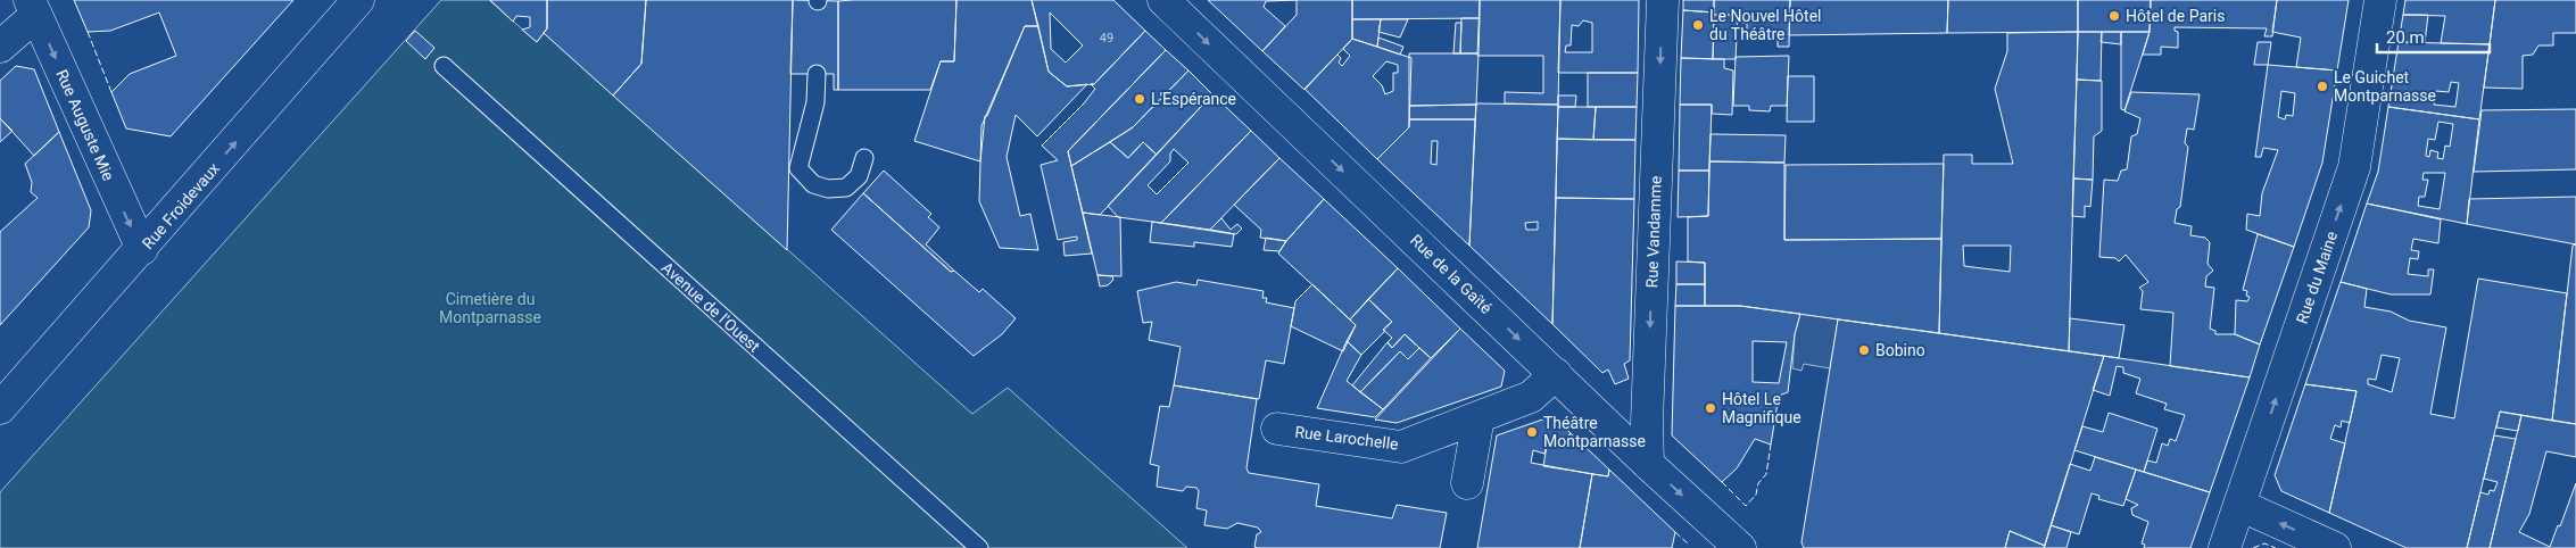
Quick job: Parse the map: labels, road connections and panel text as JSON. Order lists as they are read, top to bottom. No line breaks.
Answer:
{"streets":{"street":["Rue Auguste Mie","Rue Froidevaux","Rue Vandamme","Rue de la Gaîté","Rue du Maine","Rue Larochelle"],"lane":["Avenue de l'Ouest"]},"crossings":[["Rue Auguste Mie","Rue Froidevaux"],["Rue Vandamme","Rue de la Gaîté"],["Rue de la Gaîté","Rue Larochelle"]],"one_way":["Rue Auguste Mie","Rue Froidevaux","Rue Vandamme","Rue de la Gaîté","Rue du Maine"],"parks":["Cimetière du Montparnasse"],"places":["Hôtel de Paris","Le Nouvel Hôtel du Théâtre","Le Guichet Montparnasse","L'Espérance","Bobino","Hôtel Le Magnifique","Théâtre Montparnasse"],"house_numbers":["49"],"scale_bar":"20 m"}
